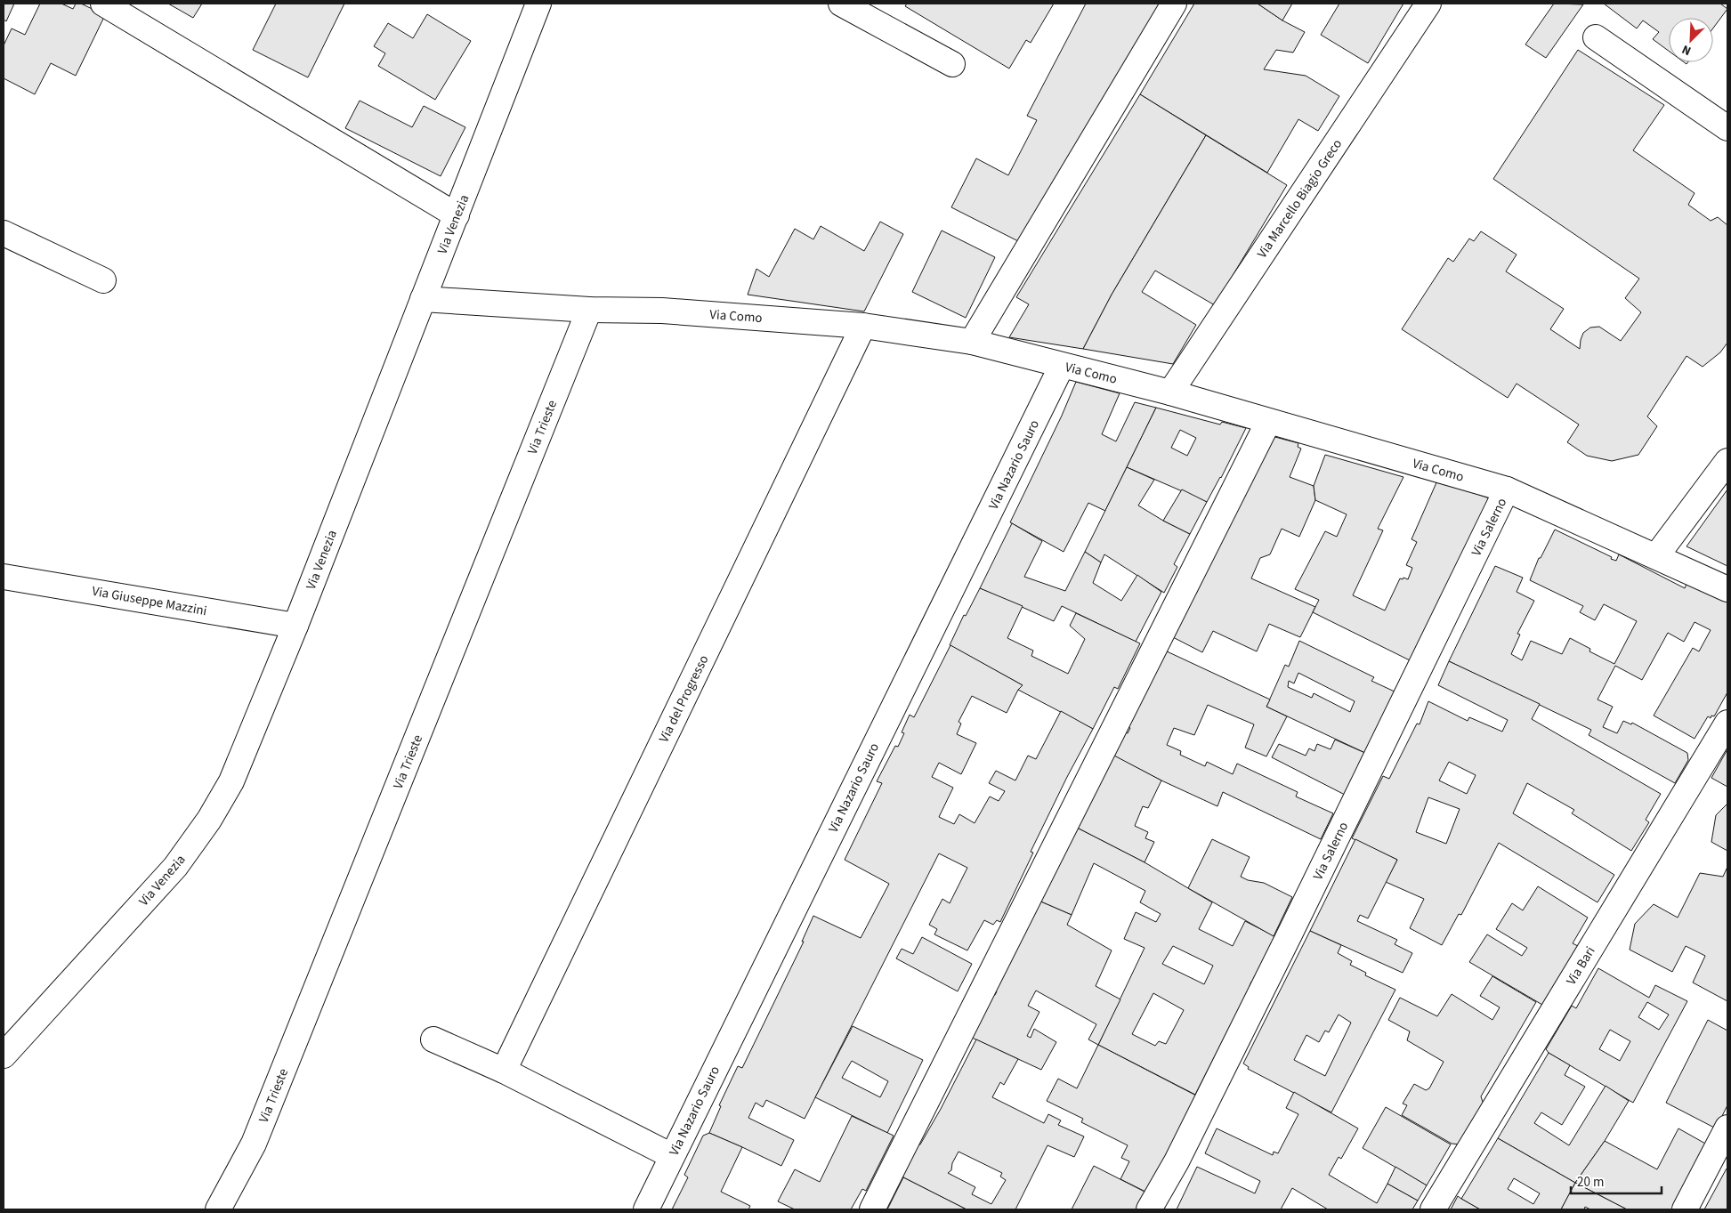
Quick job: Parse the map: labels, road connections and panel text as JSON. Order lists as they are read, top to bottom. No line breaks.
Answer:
{"streets":{"street":["Via Marcello Biagio Greco","Via Venezia","Via Como","Via Trieste","Via Nazario Sauro","Via Salerno","Via Giuseppe Mazzini","Via del Progresso","Via Bari"]},"crossings":[["Via Marcello Biagio Greco","Via Como"],["Via Venezia","Via Como"],["Via Venezia","Via Giuseppe Mazzini"],["Via Como","Via Trieste"],["Via Como","Via Nazario Sauro"],["Via Como","Via Salerno"],["Via Como","Via del Progresso"]],"scale_bar":"20 m","north":"bottom left"}
